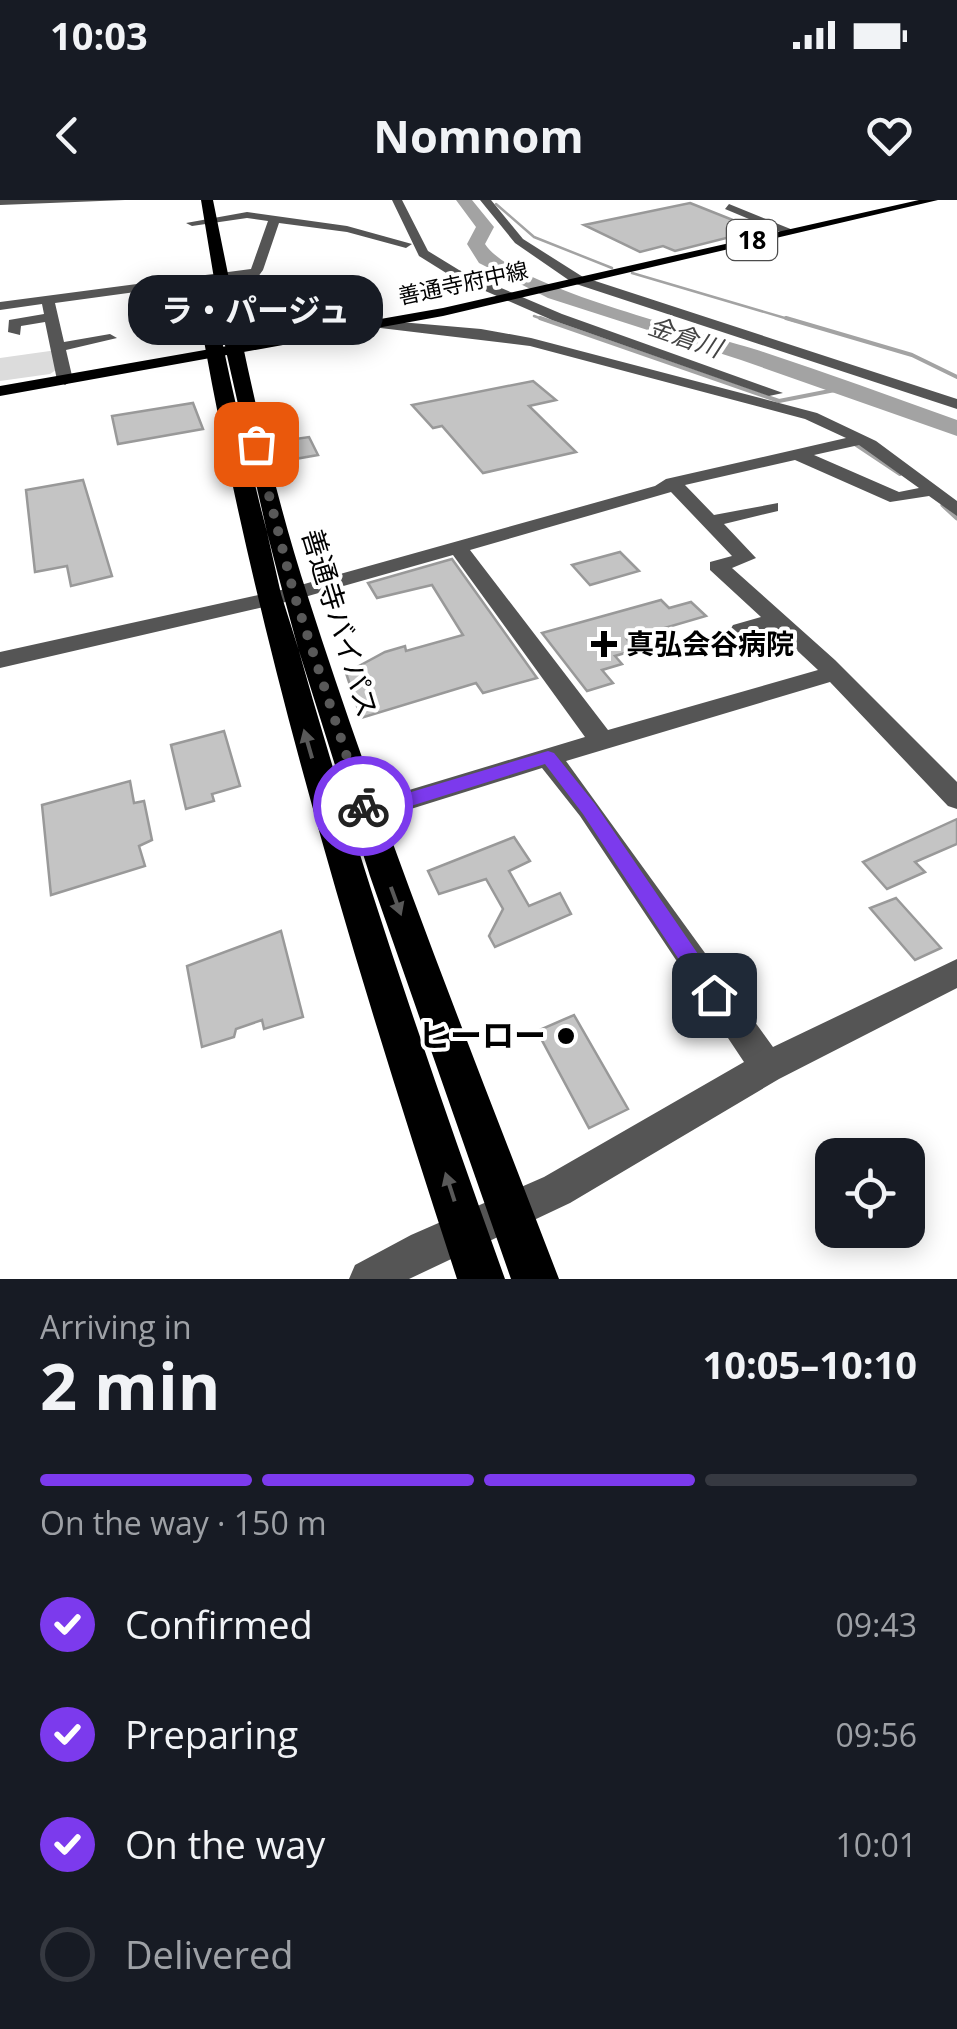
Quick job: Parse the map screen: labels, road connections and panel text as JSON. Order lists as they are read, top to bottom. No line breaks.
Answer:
{"streets":{"highway":["善通寺バイパス"],"main road":["18","善通寺府中線"]},"crossings":[["善通寺府中線","善通寺バイパス"]],"water":["金倉川"],"places":{"other":["ラ・パージュ","ヒーロー"],"health":["真弘会谷病院"]},"page":{"status":"10:03","header":"Nomnom","bubble":"ラ・パージュ","heading":["2 min","Arriving in","10:05–10:10"],"bar":"On the way · 150 m","list":[["Confirmed","09:43"],["Preparing","09:56"],["On the way","10:01"],"Delivered"]}}
